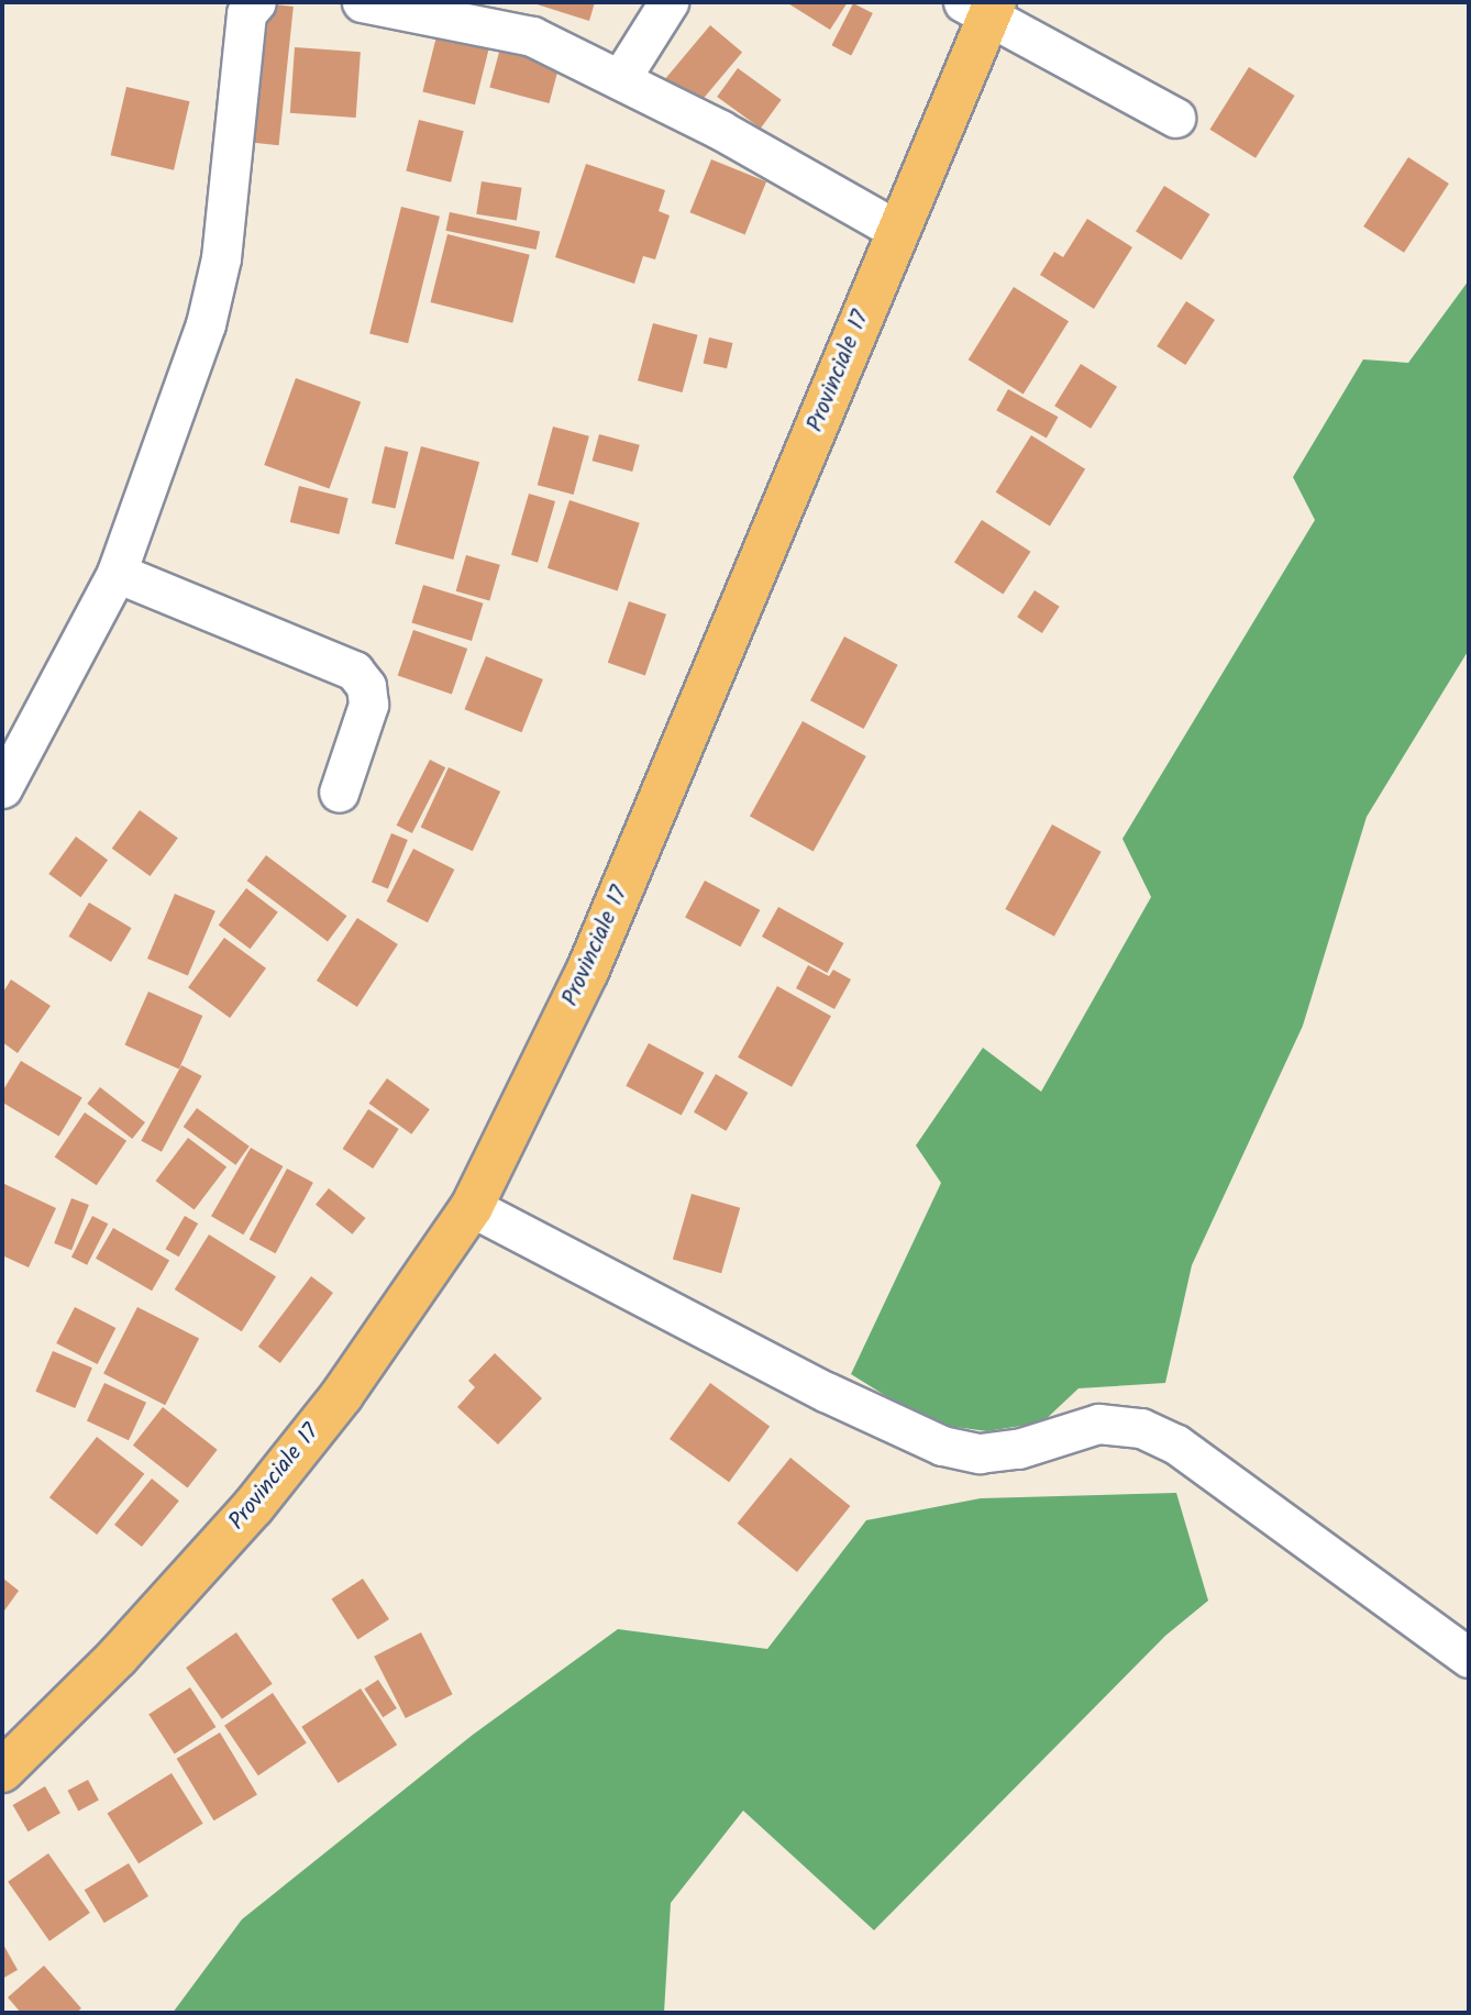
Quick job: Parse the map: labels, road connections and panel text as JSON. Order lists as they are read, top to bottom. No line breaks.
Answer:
{"streets":{"main road":["Provinciale 17"]}}
